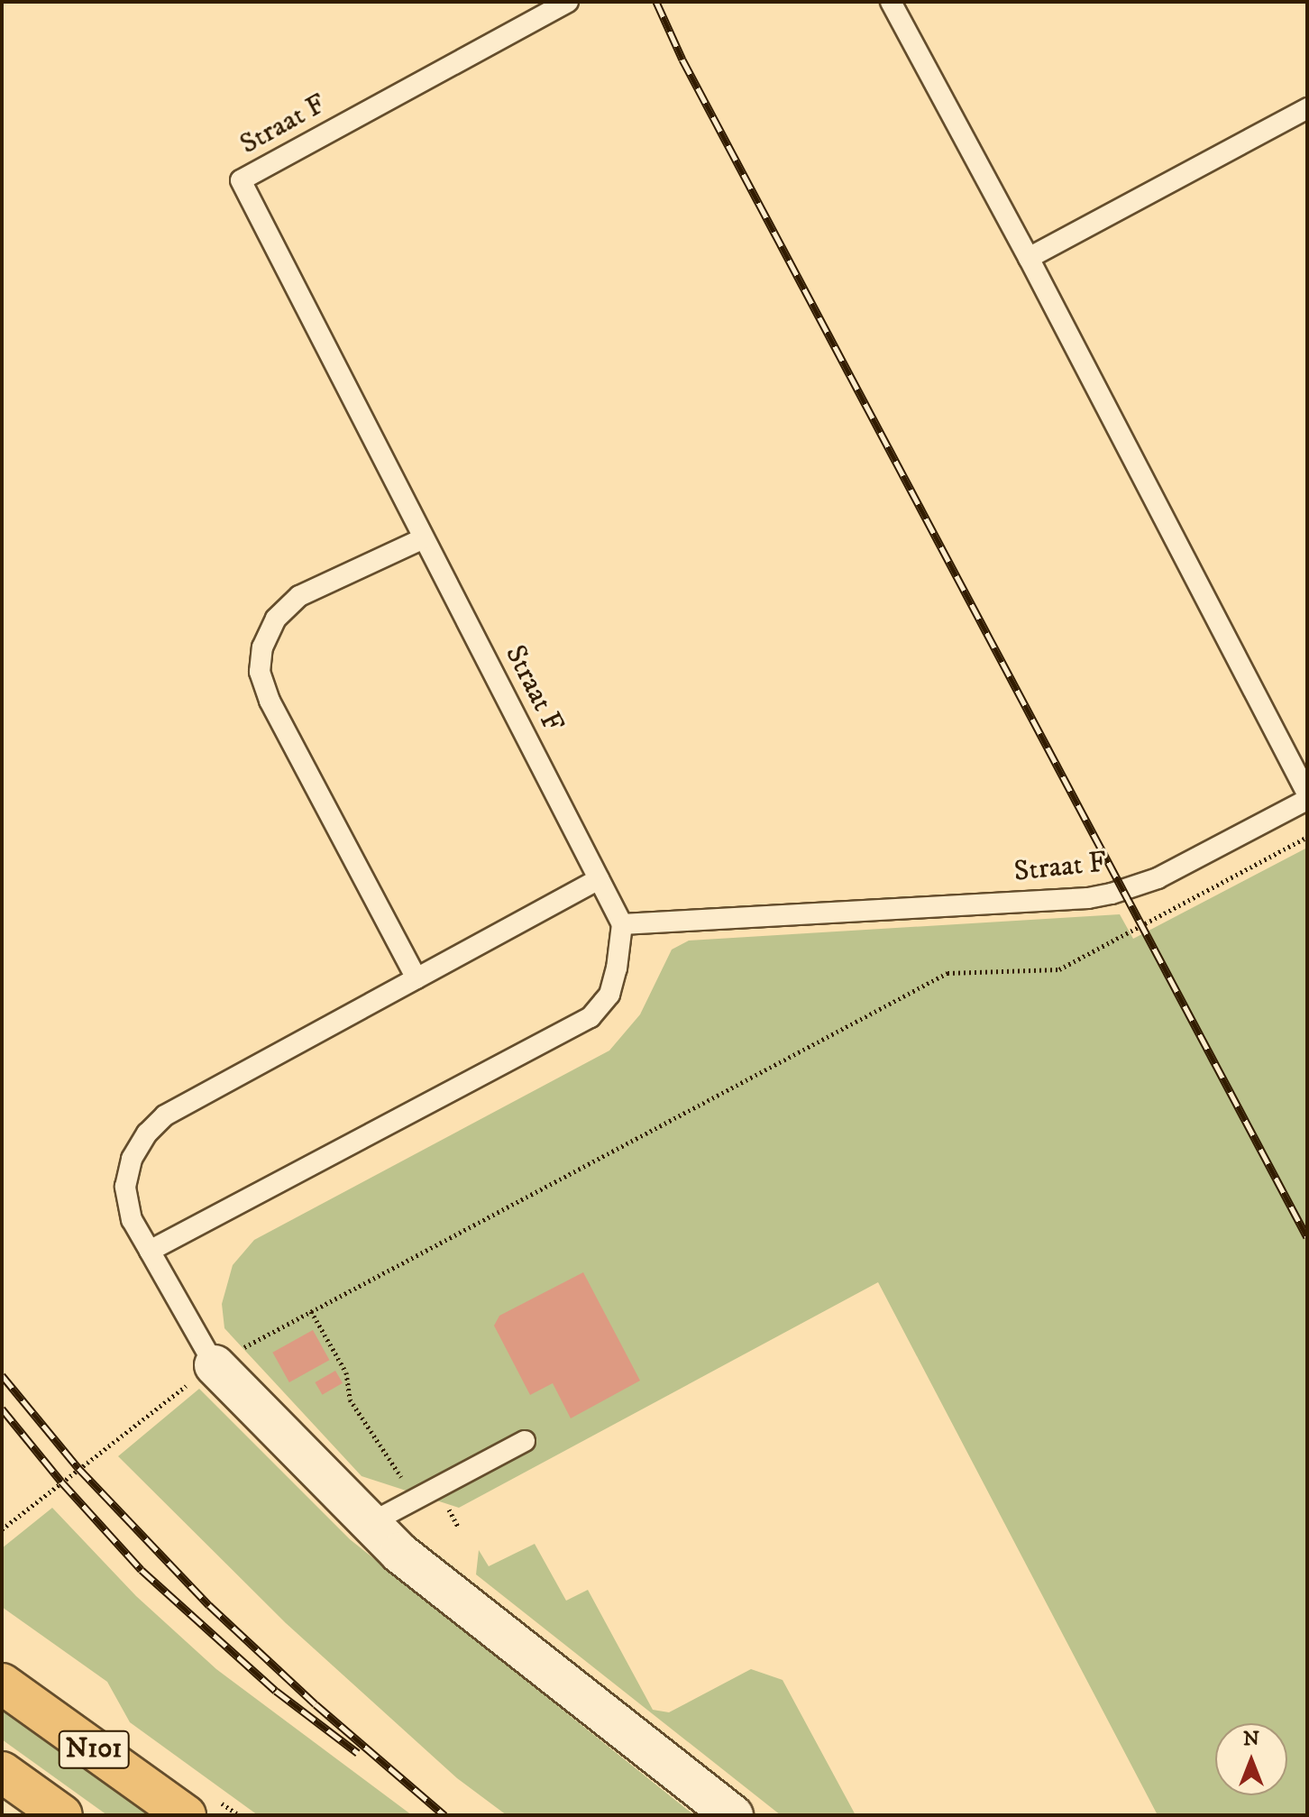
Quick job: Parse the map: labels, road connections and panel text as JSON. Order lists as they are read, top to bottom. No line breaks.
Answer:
{"streets":{"main road":["N101"],"lane":["Straat F"]},"north":"top"}
